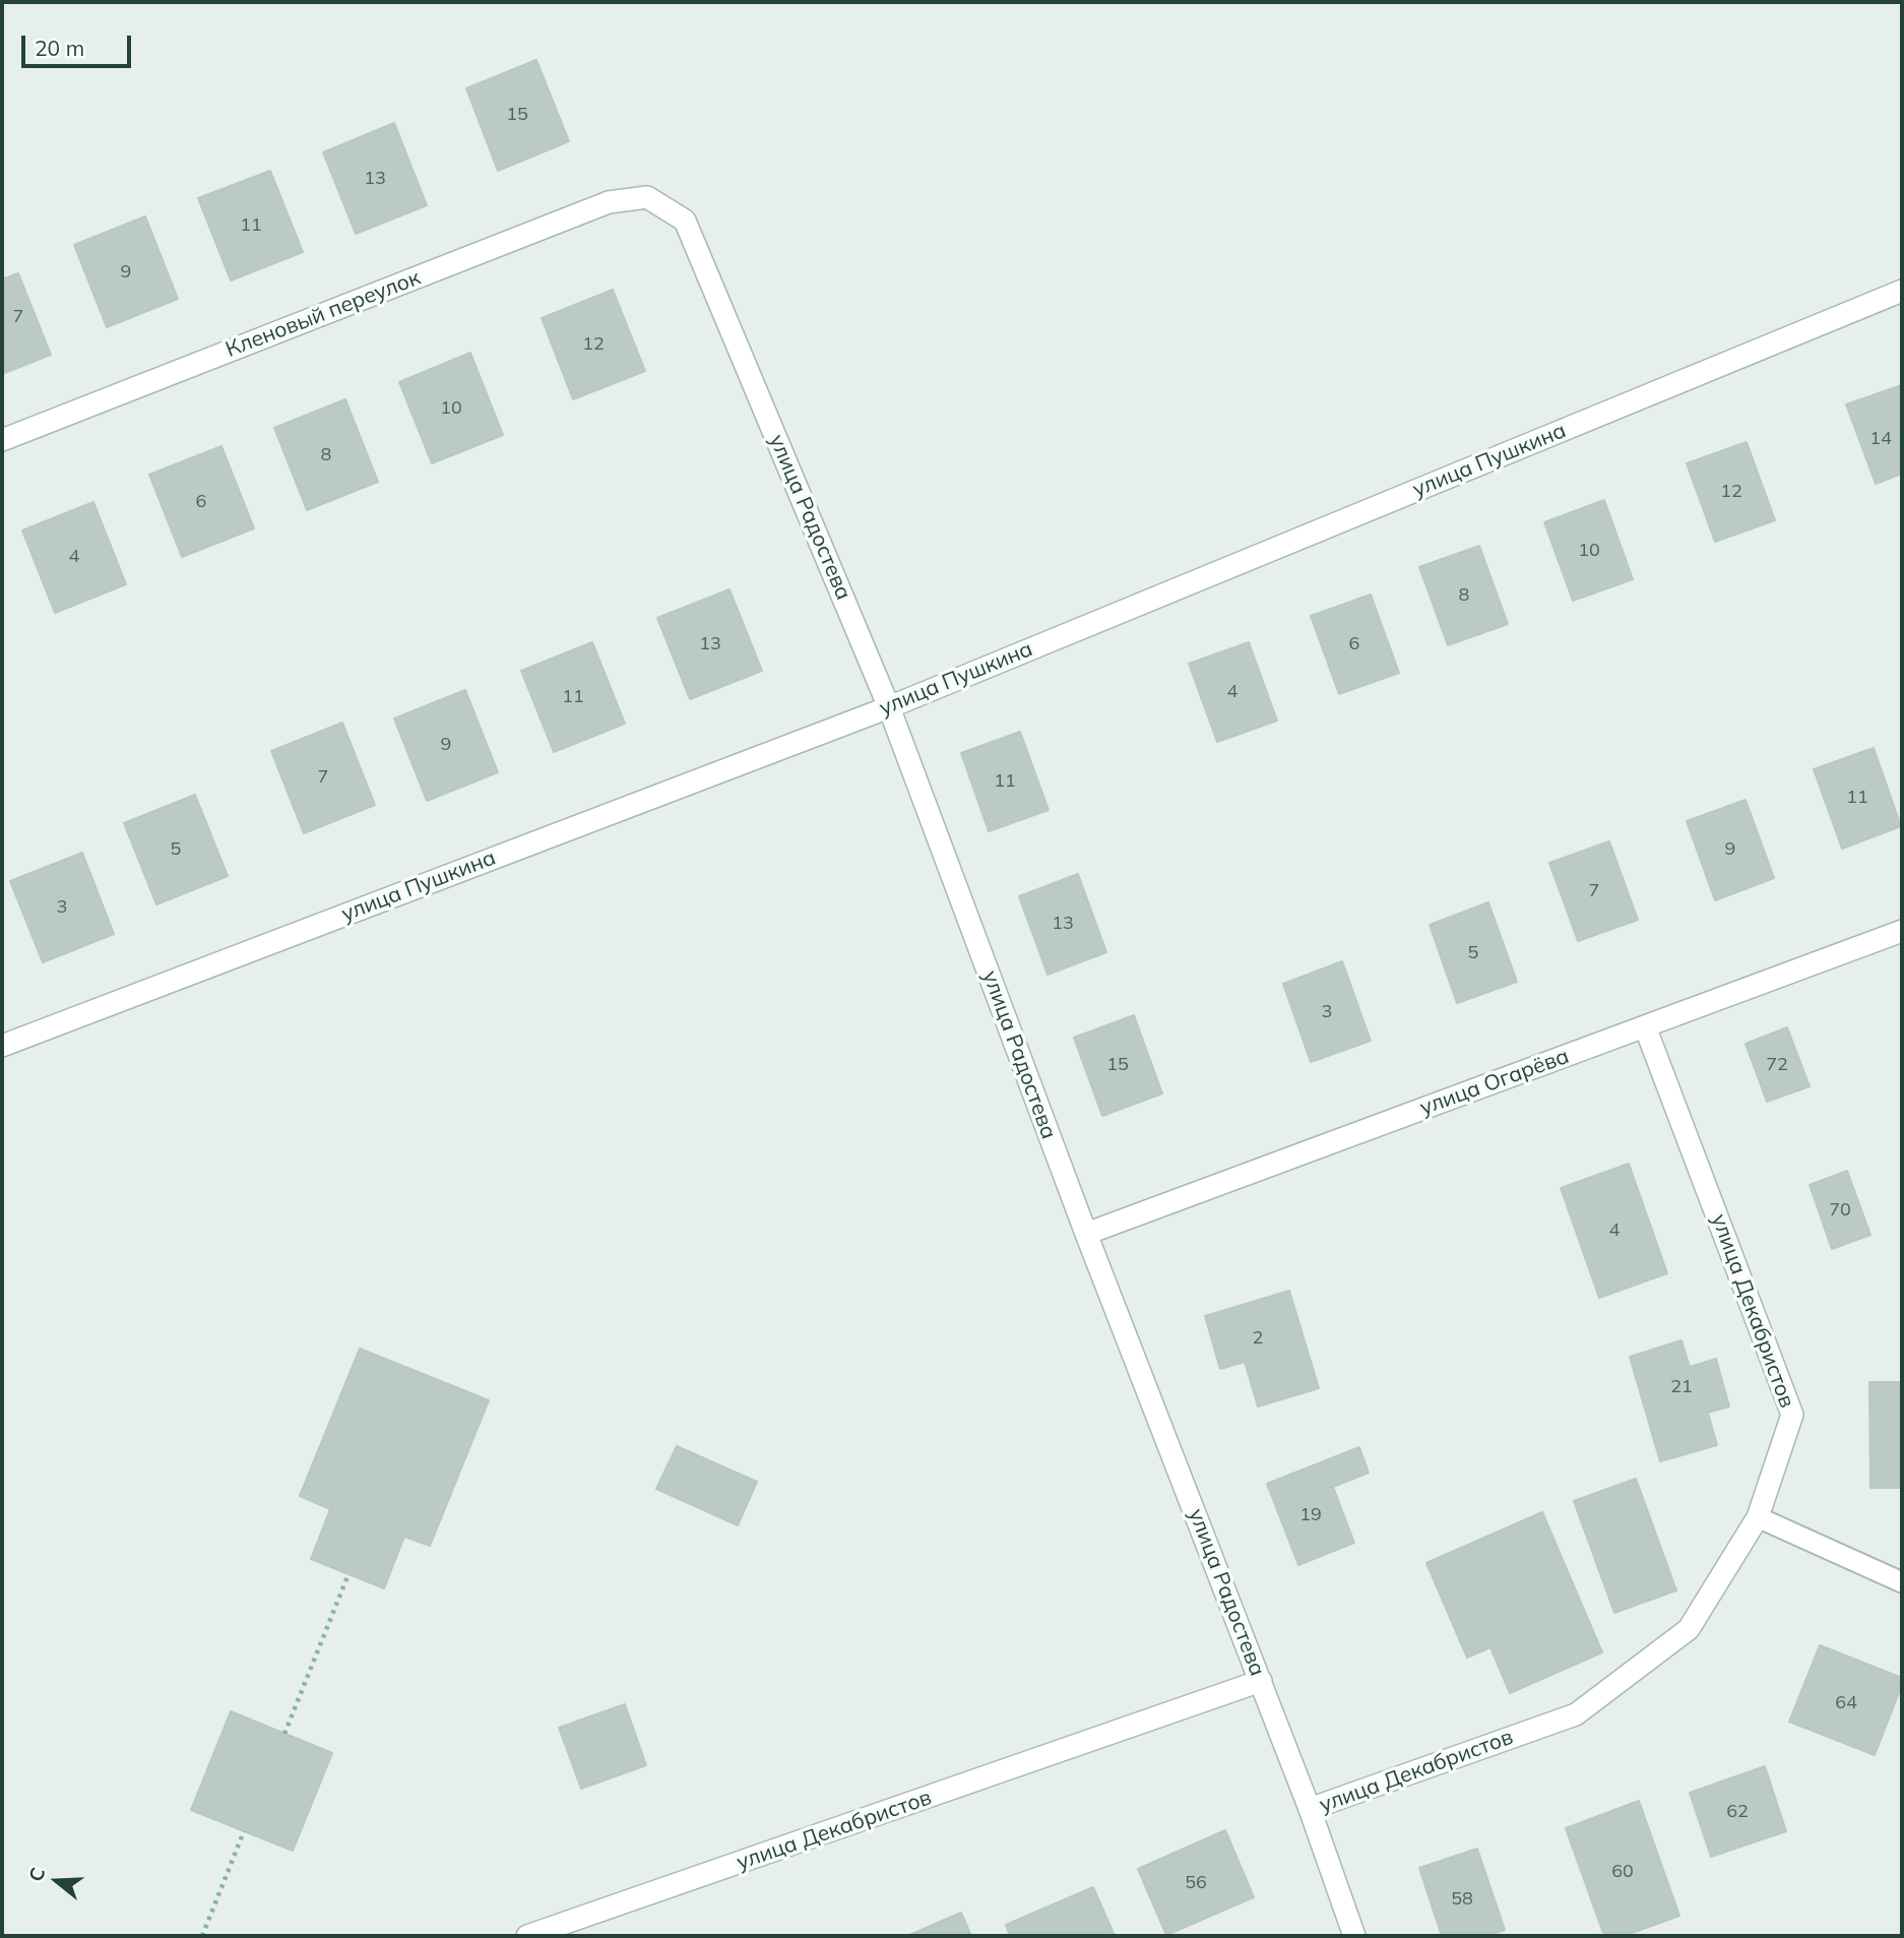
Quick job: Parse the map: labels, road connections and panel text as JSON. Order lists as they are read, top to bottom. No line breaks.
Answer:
{"streets":{"street":["Кленовый переулок","улица Пушкина","улица Радостева","улица Огарёва","улица Декабристов"]},"crossings":[["Кленовый переулок","улица Радостева"],["улица Пушкина","улица Радостева"],["улица Радостева","улица Огарёва"],["улица Радостева","улица Декабристов"],["улица Огарёва","улица Декабристов"]],"house_numbers":["15","13","11","9","7","12","10","14","8","12","6","10","4","8","13","6","4","11","9","7","11","11","5","9","7","3","13","5","3","15","72","70","4","2","21","19","64","62","60","56","58"],"scale_bar":"20 m","north":"left"}
